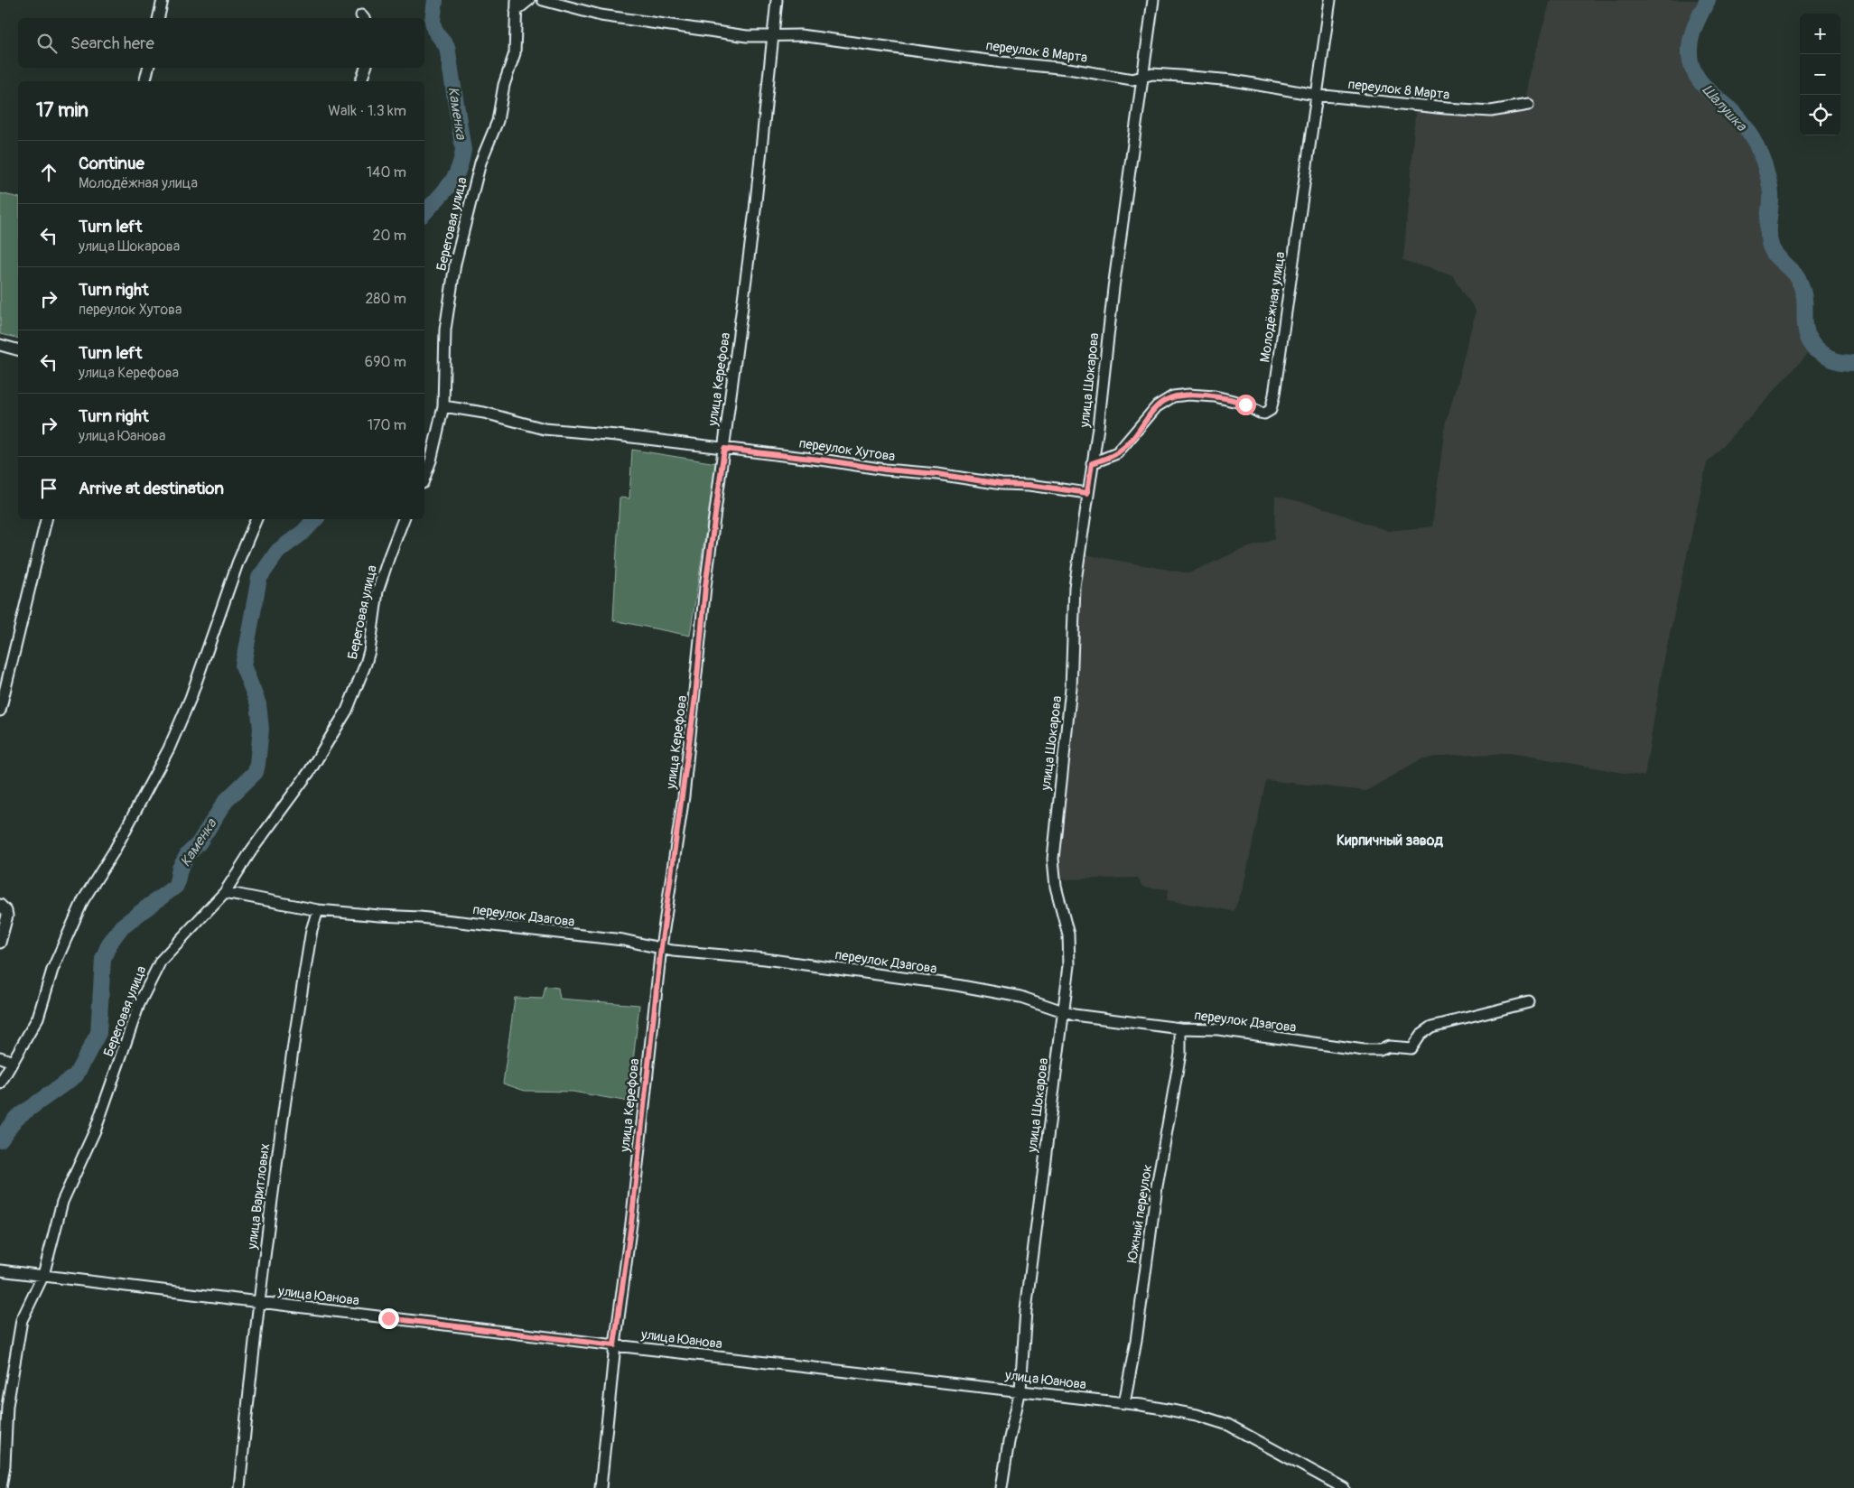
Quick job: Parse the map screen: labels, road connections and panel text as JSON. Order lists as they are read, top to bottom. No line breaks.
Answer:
{"streets":{"street":["переулок 8 Марта","Береговая улица","Молодёжная улица","улица Керефова","улица Шокарова","переулок Хутова","переулок Дзагова","улица Варитловых","Южный переулок","улица Юанова"]},"crossings":[["переулок 8 Марта","Молодёжная улица"],["переулок 8 Марта","улица Керефова"],["переулок 8 Марта","улица Шокарова"],["Береговая улица","переулок Хутова"],["Береговая улица","переулок Дзагова"],["Береговая улица","улица Юанова"],["Молодёжная улица","улица Шокарова"],["улица Керефова","переулок Хутова"],["улица Керефова","переулок Дзагова"],["улица Керефова","улица Юанова"],["улица Шокарова","переулок Хутова"],["улица Шокарова","переулок Дзагова"],["улица Шокарова","улица Юанова"],["переулок Дзагова","улица Варитловых"],["переулок Дзагова","Южный переулок"],["улица Варитловых","улица Юанова"],["Южный переулок","улица Юанова"]],"districts":["Кирпичный завод"],"water":["Шалушка","Каменка"],"page":{"map_buttons":["+","−"],"search":"Search here","heading":["17 min","Walk · 1.3 km"],"list":[["Continue","Молодёжная улица","140 m"],["Turn left","улица Шокарова","20 m"],["Turn right","переулок Хутова","280 m"],["Turn left","улица Керефова","690 m"],["Turn right","улица Юанова","170 m"],"Arrive at destination"]}}
